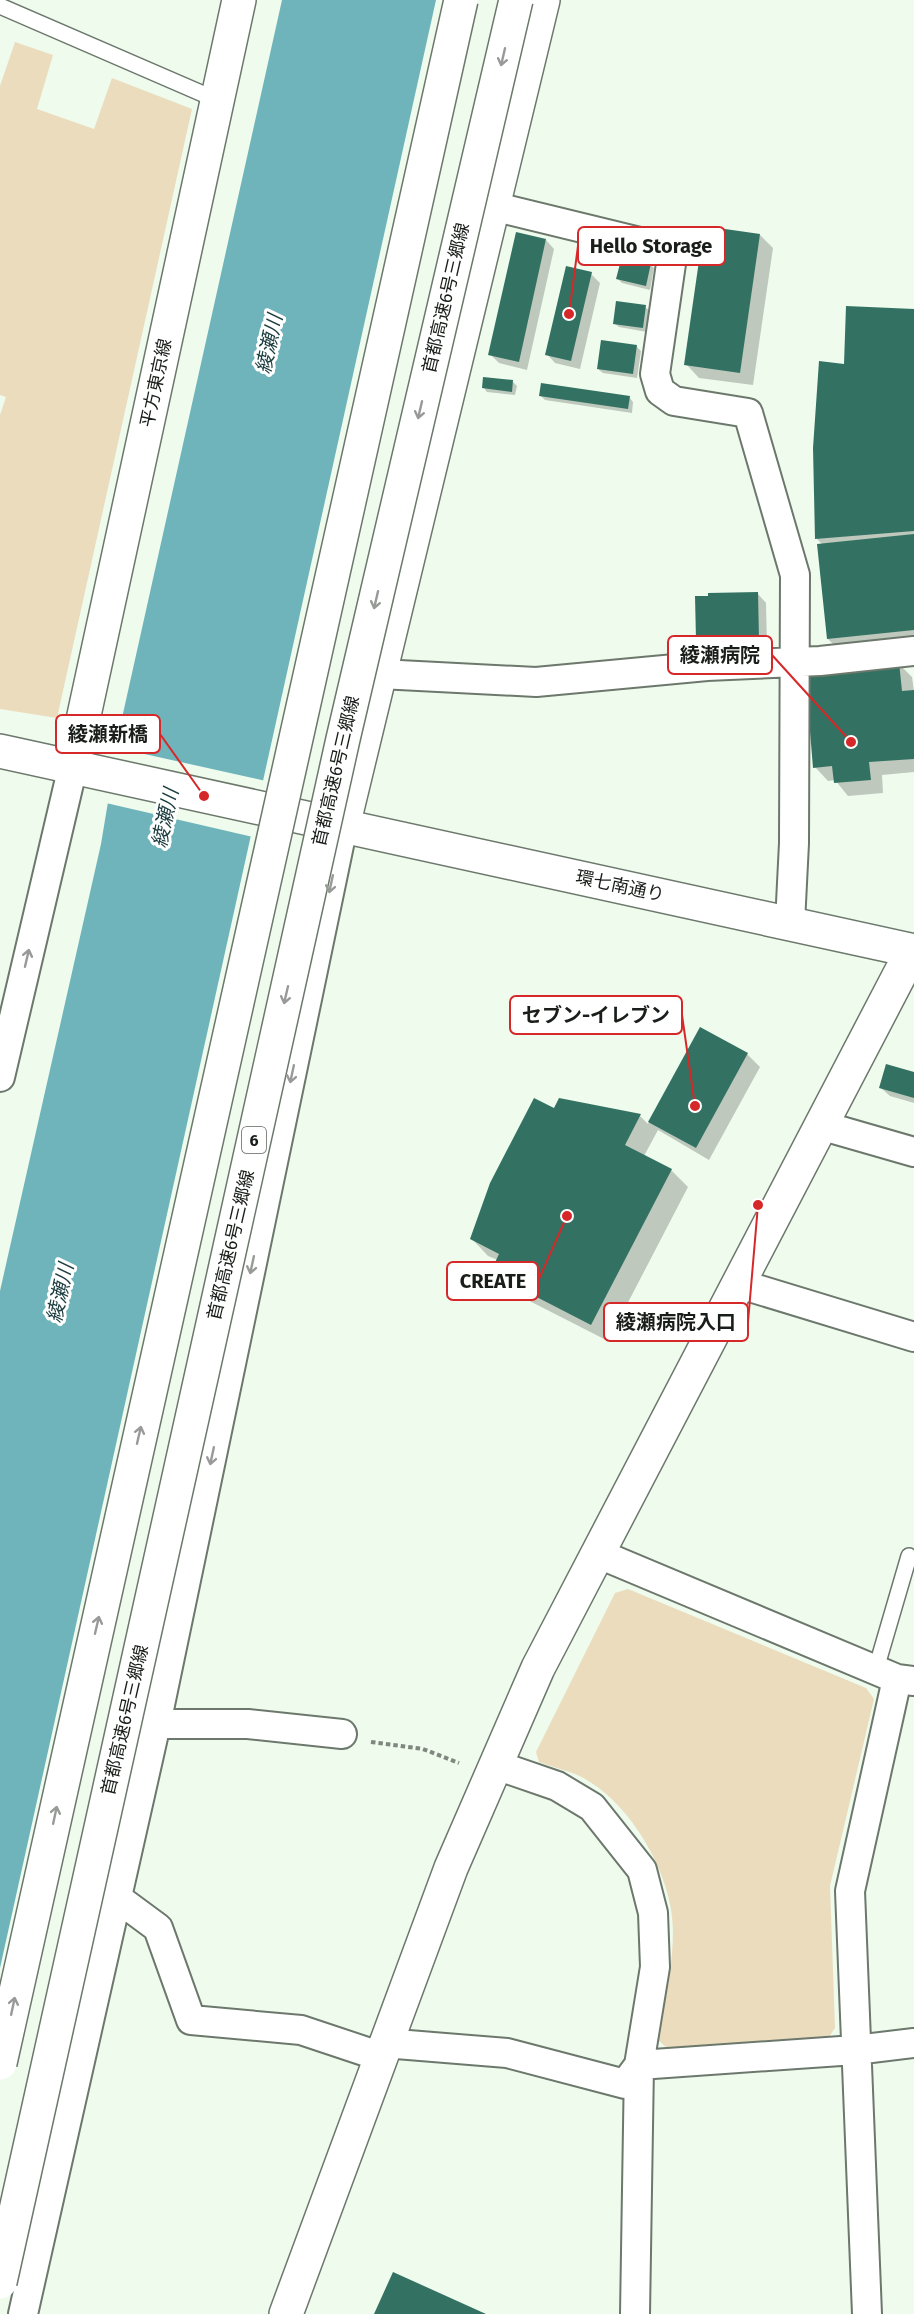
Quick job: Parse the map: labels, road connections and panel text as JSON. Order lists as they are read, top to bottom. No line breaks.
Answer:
{"streets":{"main road":["首都高速6号三郷線","平方東京線","環七南通り","6"]},"crossings":[["平方東京線","環七南通り"]],"water":["綾瀬川"],"places":["Hello Storage","綾瀬病院","綾瀬新橋","セブン-イレブン","綾瀬病院入口","CREATE"]}
